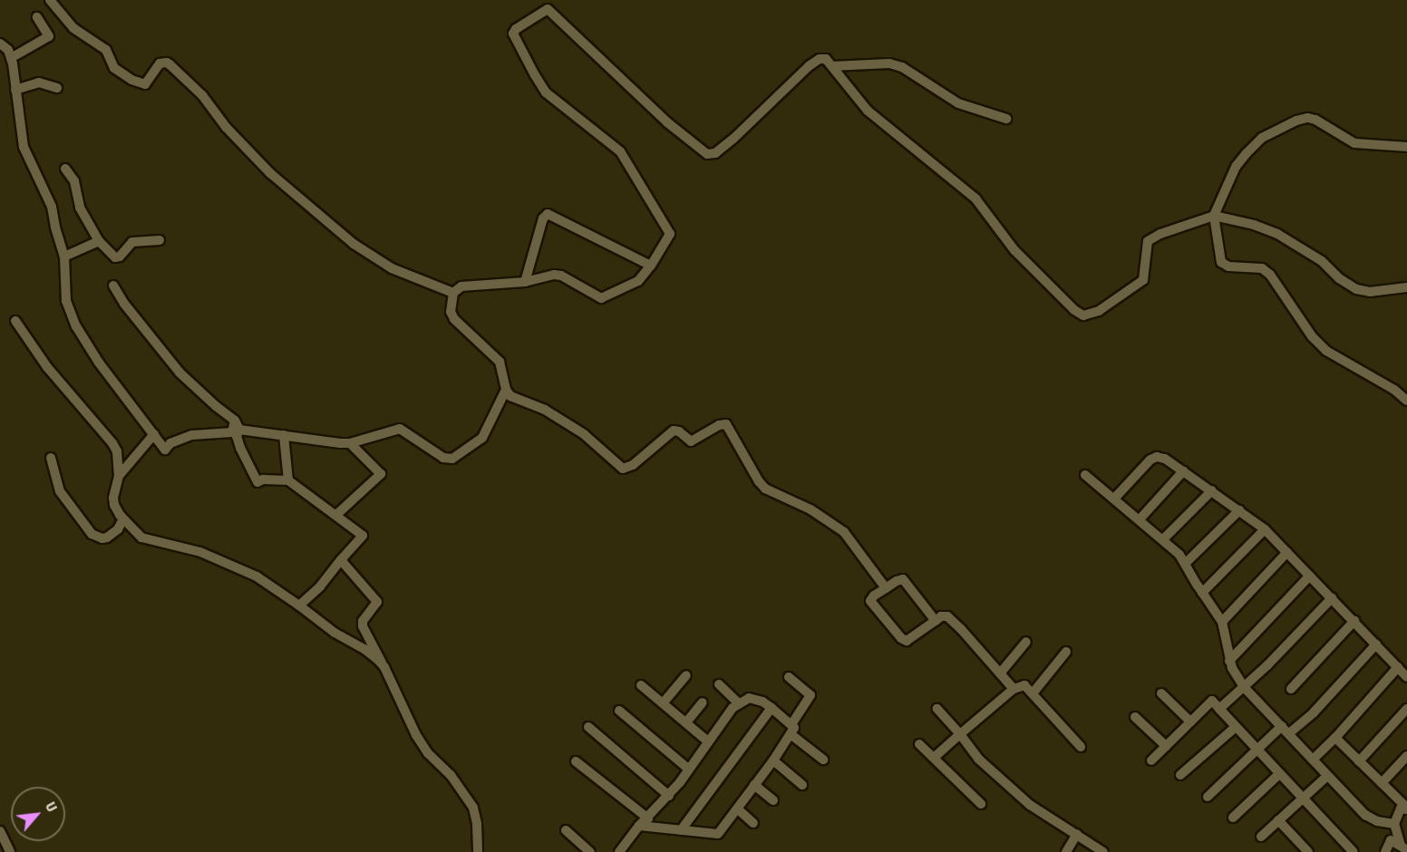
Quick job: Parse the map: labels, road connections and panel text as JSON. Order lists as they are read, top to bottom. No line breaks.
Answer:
{"north":"top right"}
